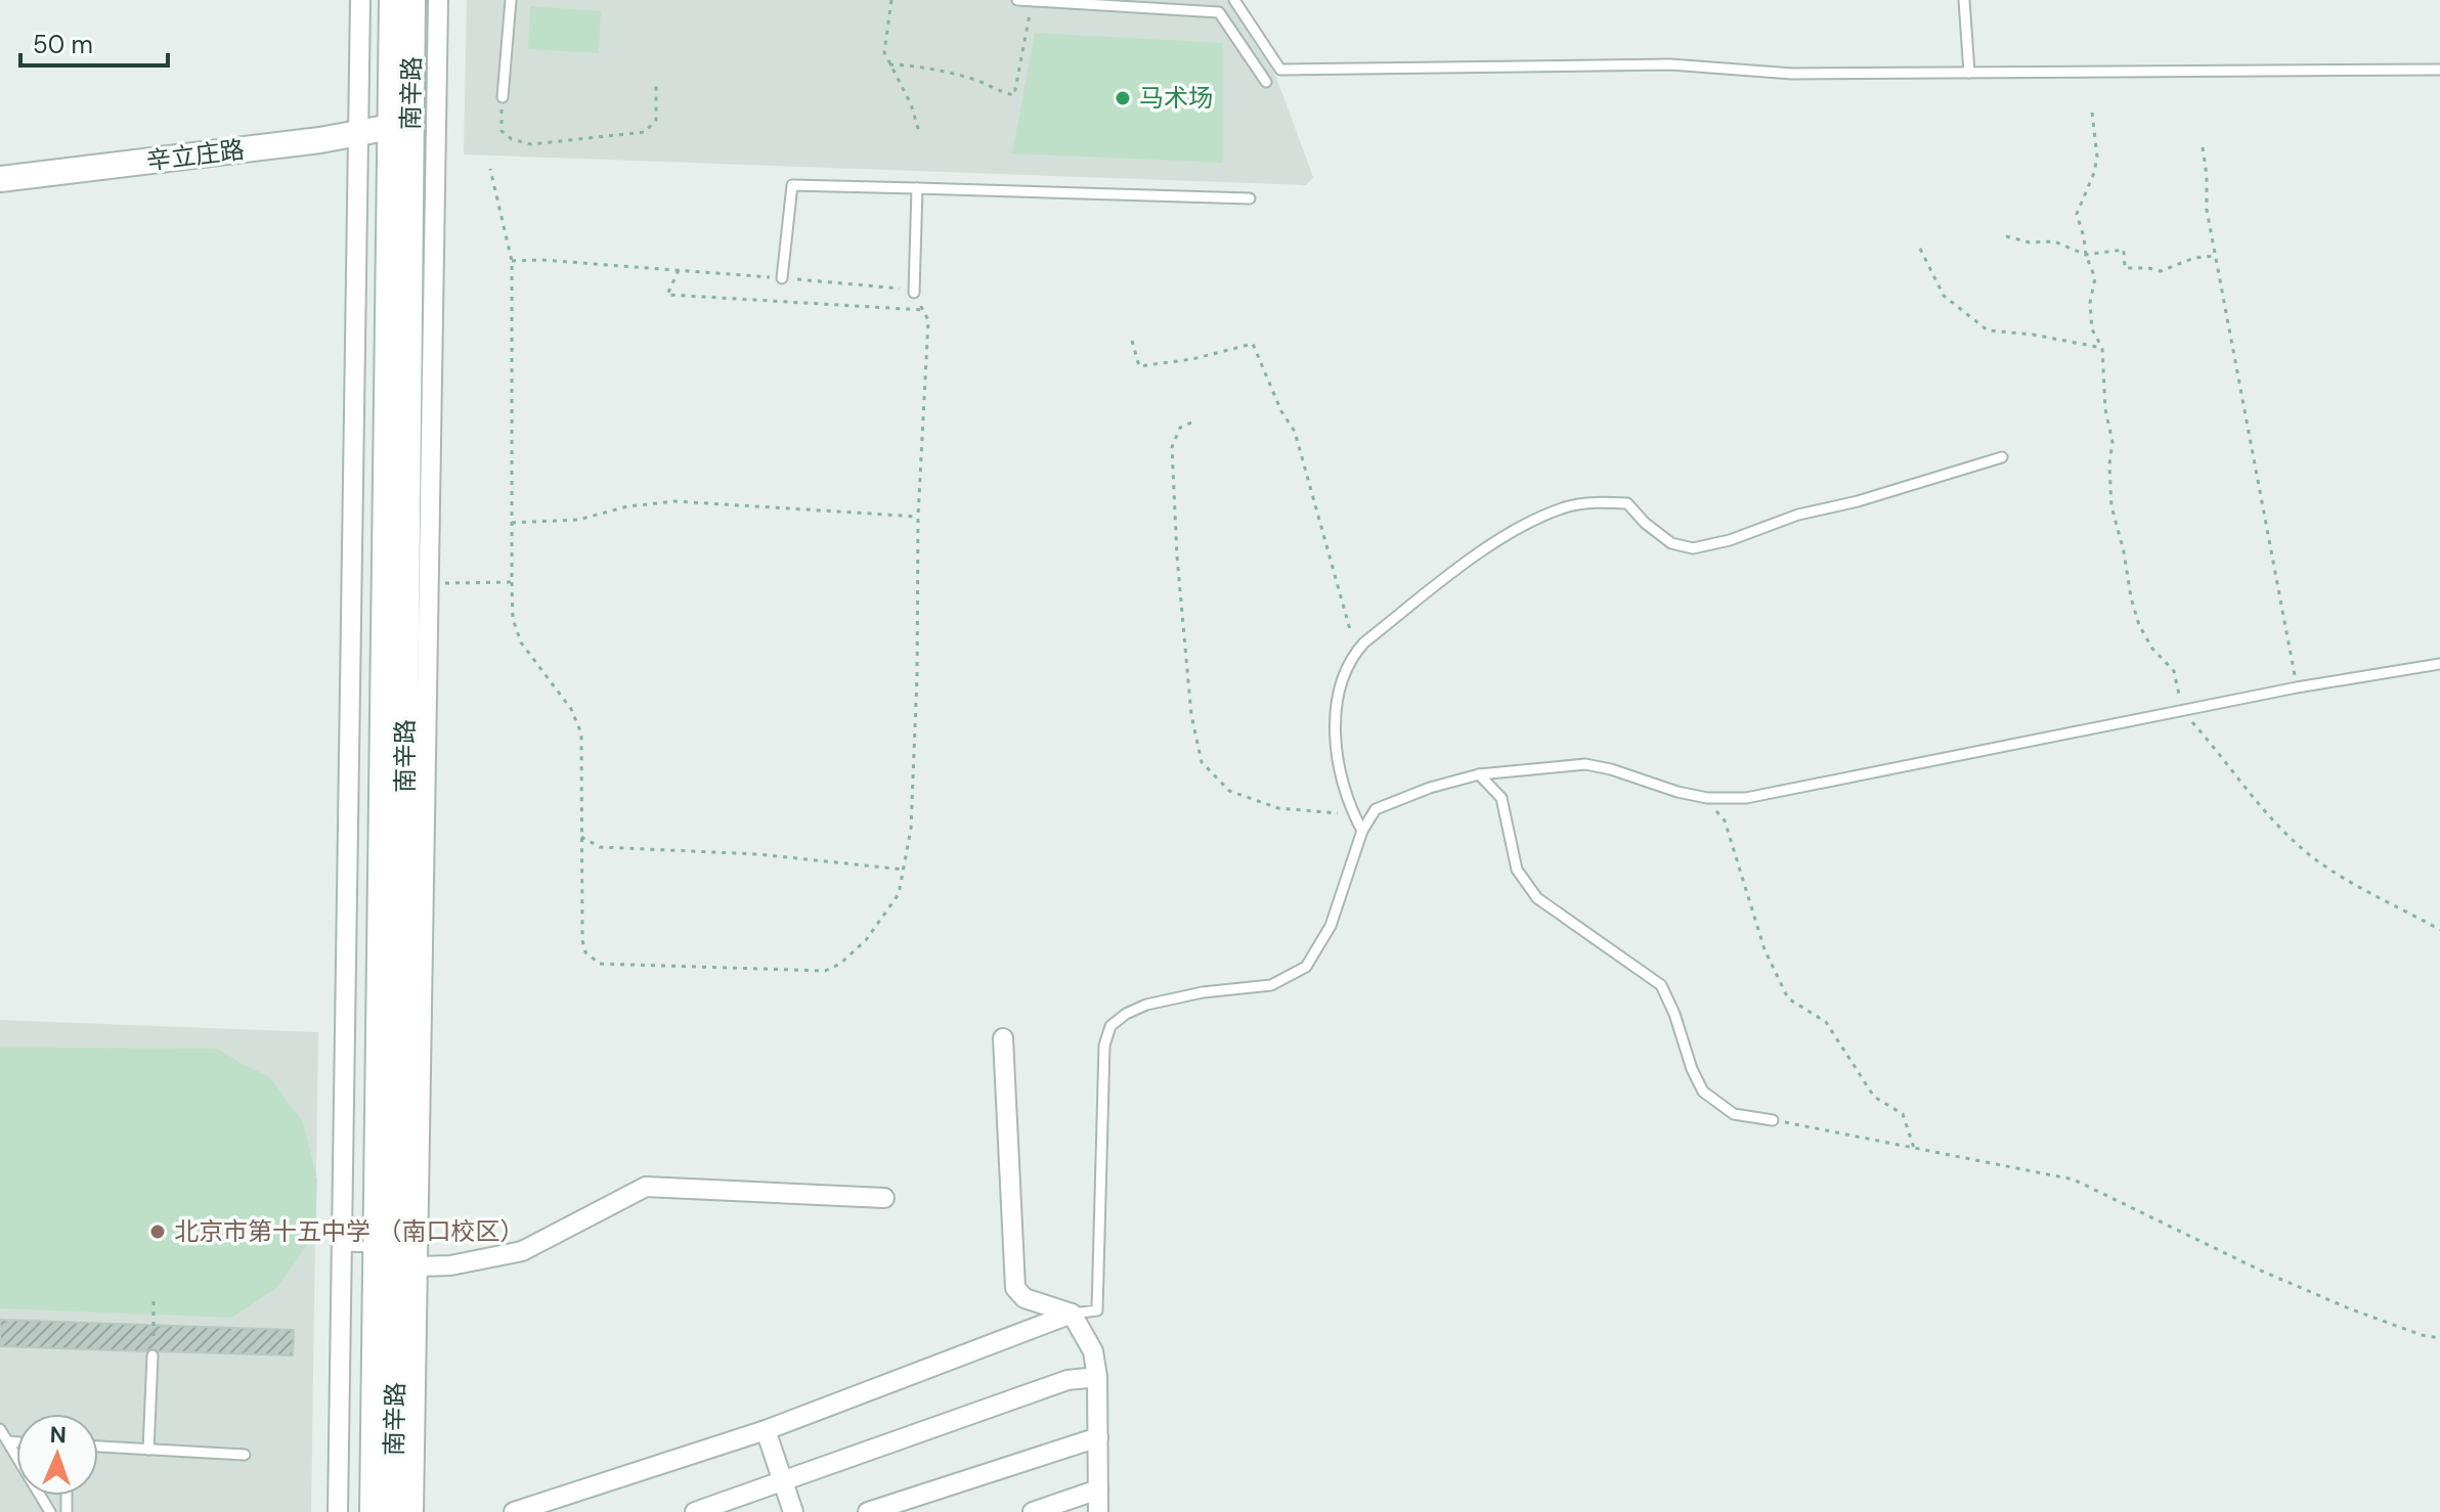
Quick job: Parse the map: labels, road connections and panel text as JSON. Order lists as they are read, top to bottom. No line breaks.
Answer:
{"streets":{"main road":["南辛路","辛立庄路"]},"crossings":[["南辛路","辛立庄路"]],"places":["马术场","北京市第十五中学 （南口校区）"],"scale_bar":"50 m","north":"top"}
